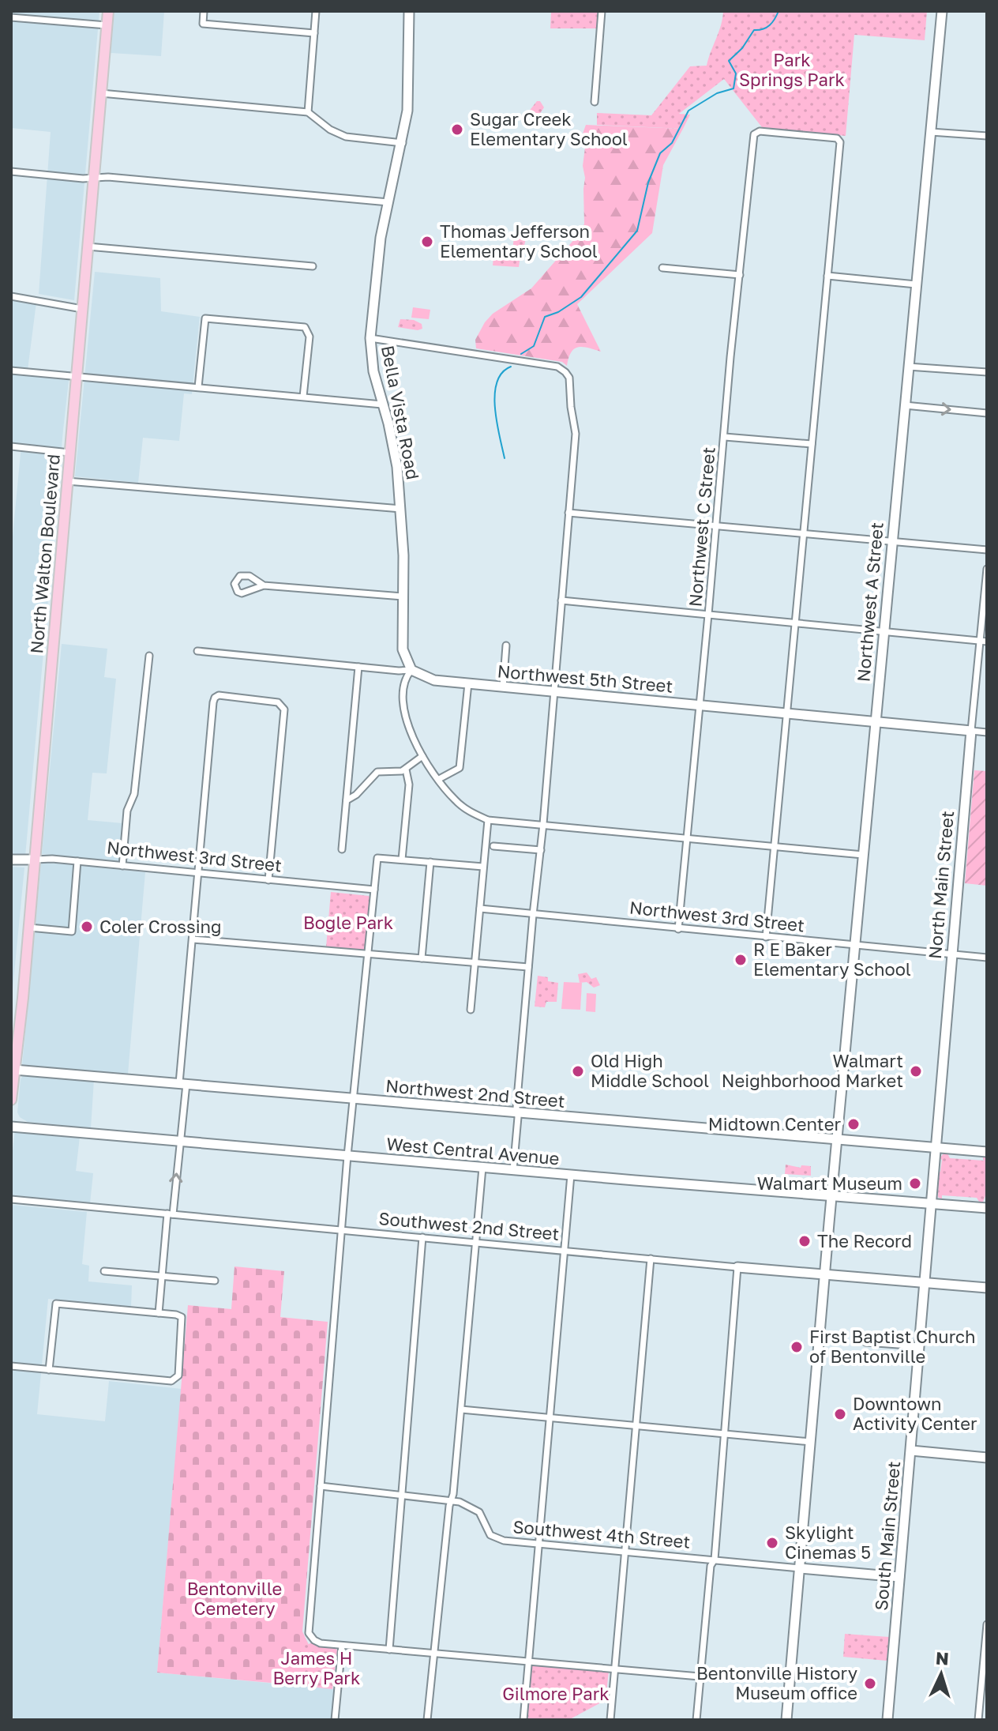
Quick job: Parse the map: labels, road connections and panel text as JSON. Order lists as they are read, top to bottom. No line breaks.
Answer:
{"streets":{"main road":["North Walton Boulevard"],"street":["Bella Vista Road","Northwest C Street","Northwest A Street","Northwest 5th Street","Northwest 3rd Street","North Main Street","Northwest 2nd Street","West Central Avenue","Southwest 2nd Street","Southwest 4th Street","South Main Street"]},"crossings":[["Bella Vista Road","Northwest 5th Street"],["Northwest C Street","Northwest 5th Street"],["Northwest C Street","Northwest 3rd Street"],["North Walton Boulevard","Northwest 3rd Street"],["North Walton Boulevard","Northwest 2nd Street"],["Northwest A Street","Northwest 5th Street"],["Northwest A Street","Northwest 3rd Street"],["Northwest A Street","Northwest 2nd Street"],["Northwest A Street","West Central Avenue"],["Northwest A Street","Southwest 2nd Street"],["Northwest A Street","Southwest 4th Street"],["Northwest 5th Street","North Main Street"],["Northwest 3rd Street","North Main Street"],["North Main Street","Northwest 2nd Street"],["North Main Street","West Central Avenue"],["North Main Street","South Main Street"],["West Central Avenue","South Main Street"],["Southwest 2nd Street","South Main Street"],["Southwest 4th Street","South Main Street"]],"parks":["Park Springs Park","Bogle Park","Bentonville Cemetery","James H Berry Park","Gilmore Park"],"places":["Sugar Creek Elementary School","Thomas Jefferson Elementary School","Coler Crossing","R E Baker Elementary School","Old High Middle School","Walmart Neighborhood Market","Midtown Center","Walmart Museum","The Record","First Baptist Church of Bentonville","Downtown Activity Center","Skylight Cinemas 5","Bentonville History Museum office"],"north":"top"}
